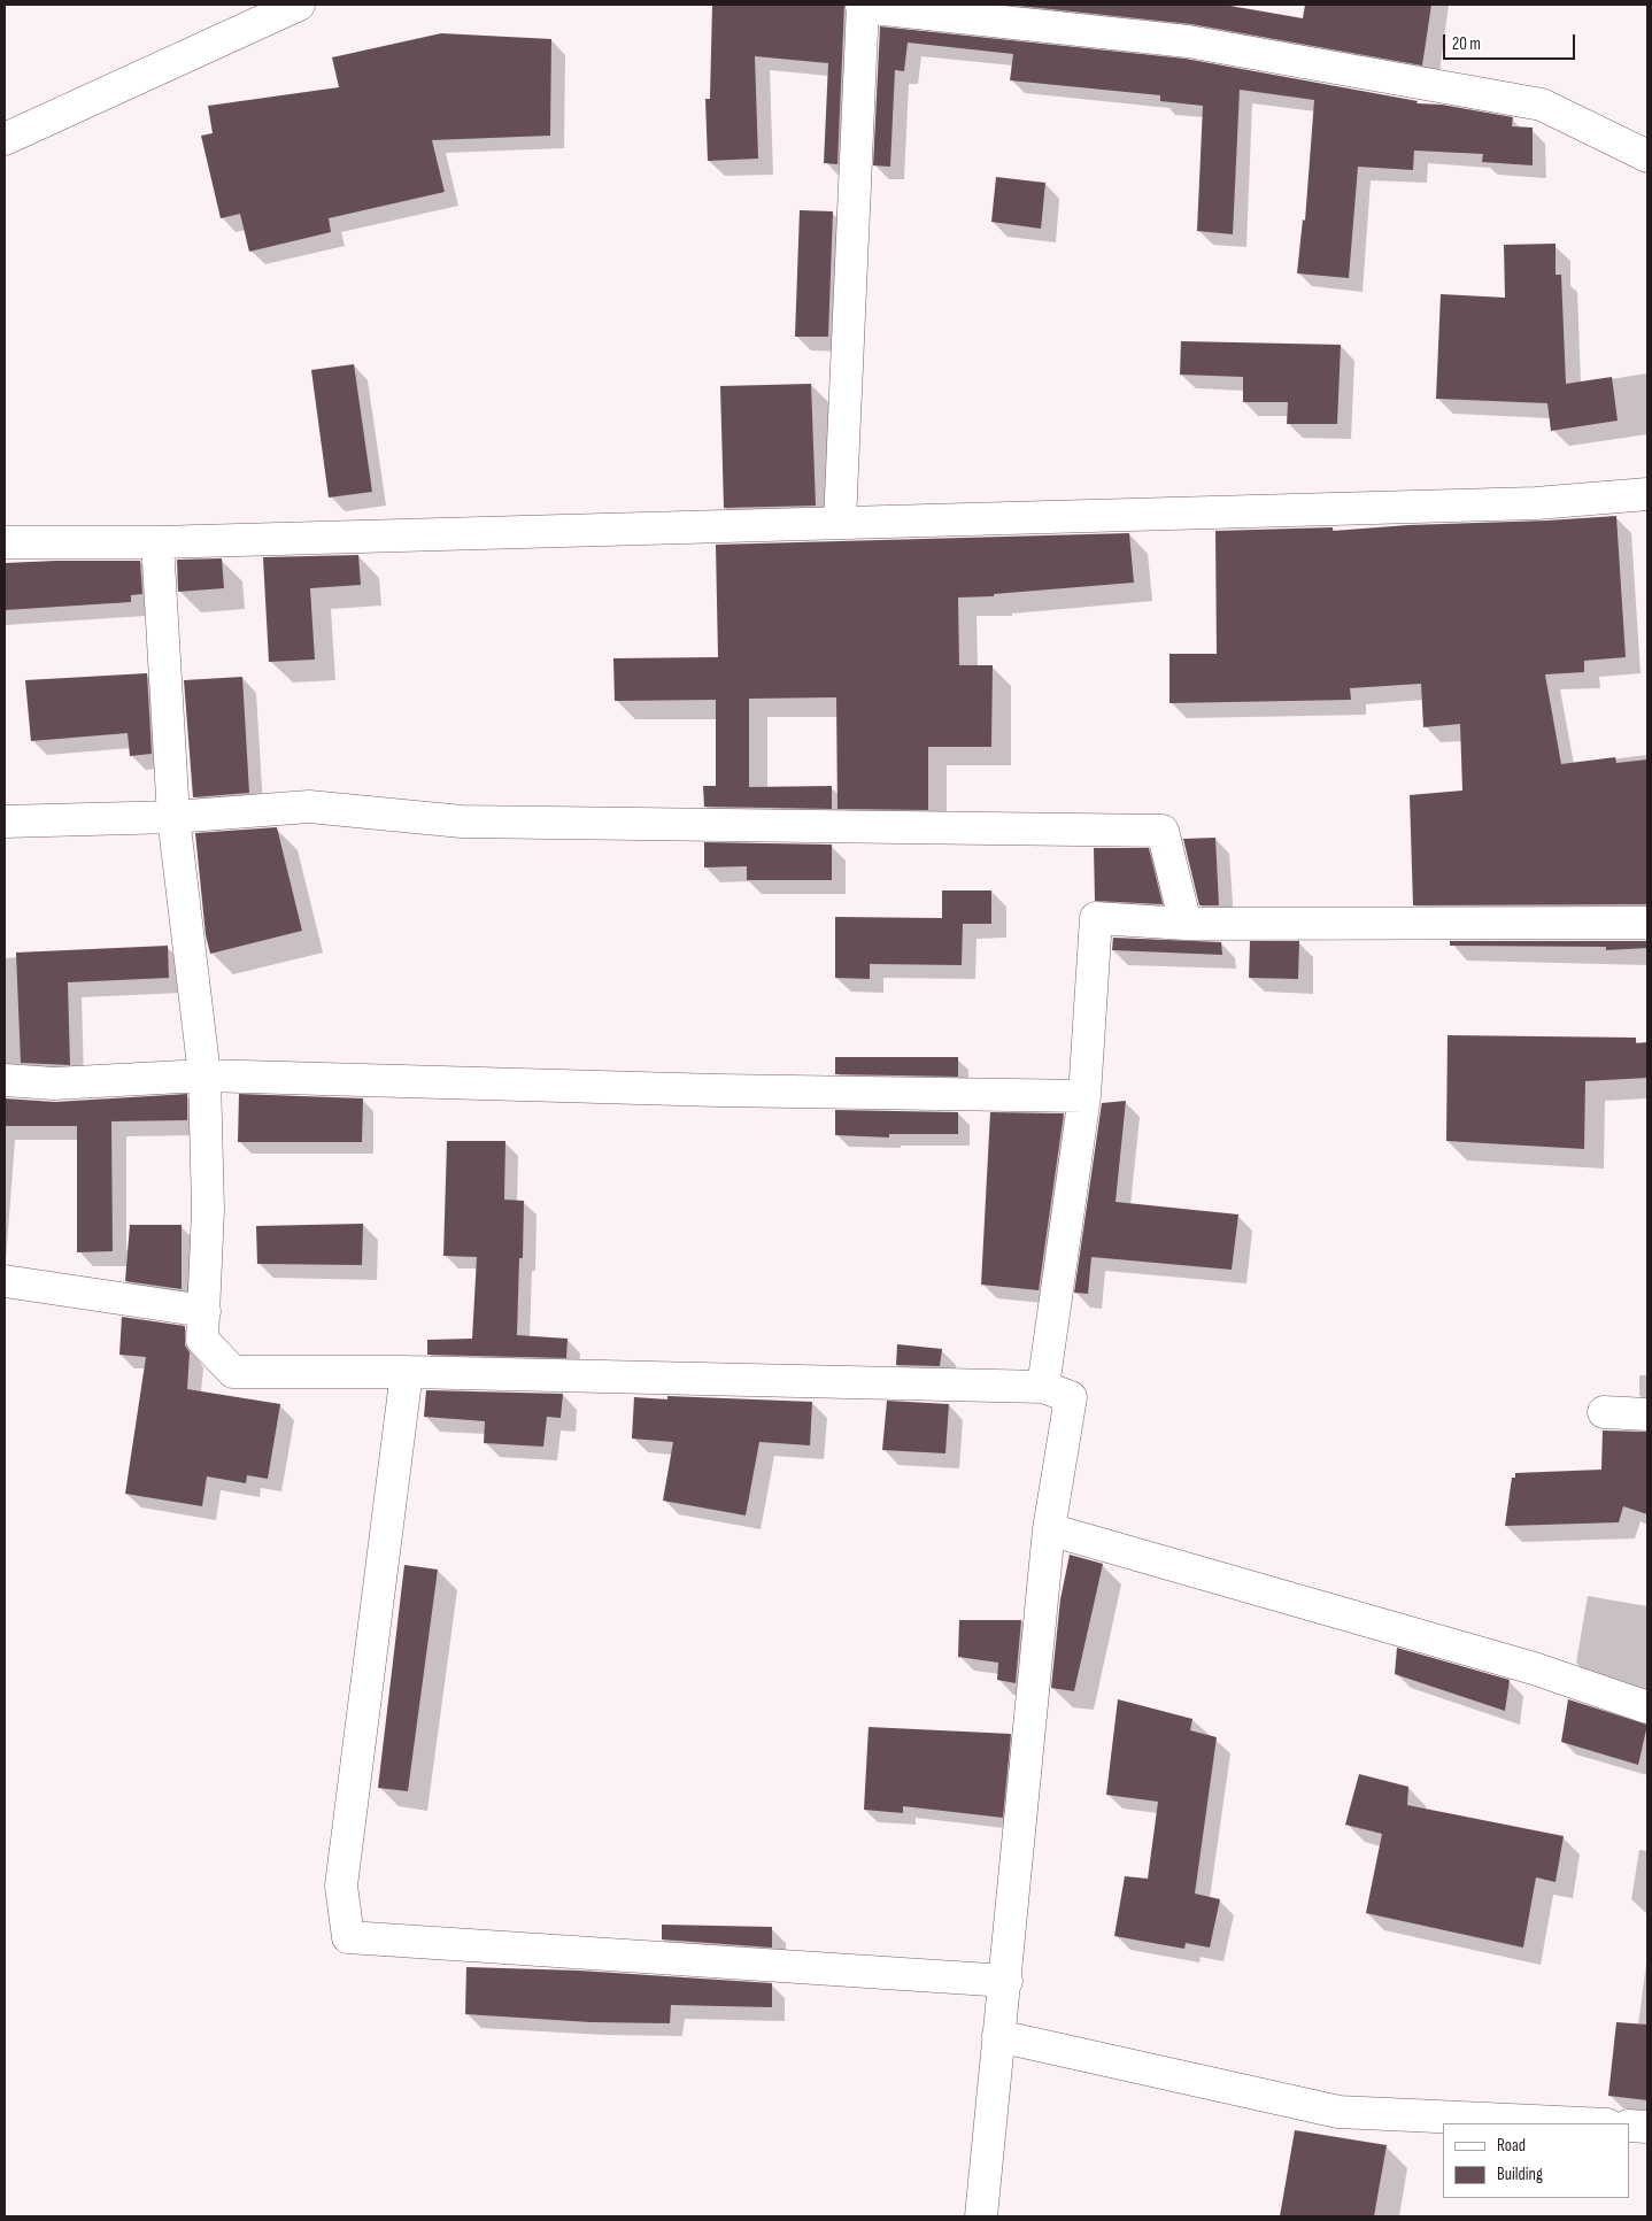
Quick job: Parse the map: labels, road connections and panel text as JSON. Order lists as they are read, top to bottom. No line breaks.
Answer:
{"legend":["Road","Building"],"scale_bar":"20 m"}
